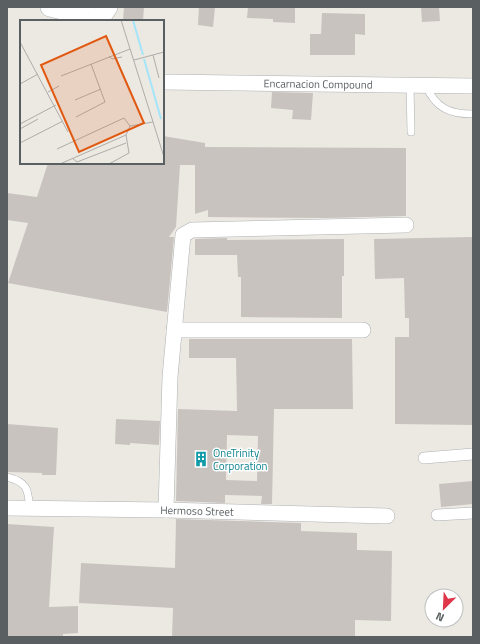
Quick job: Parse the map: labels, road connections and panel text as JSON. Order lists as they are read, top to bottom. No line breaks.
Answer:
{"streets":{"street":["Encarnacion Compound","Hermoso Street"]},"places":{"building":["OneTrinity Corporation"]},"north":"bottom left"}
